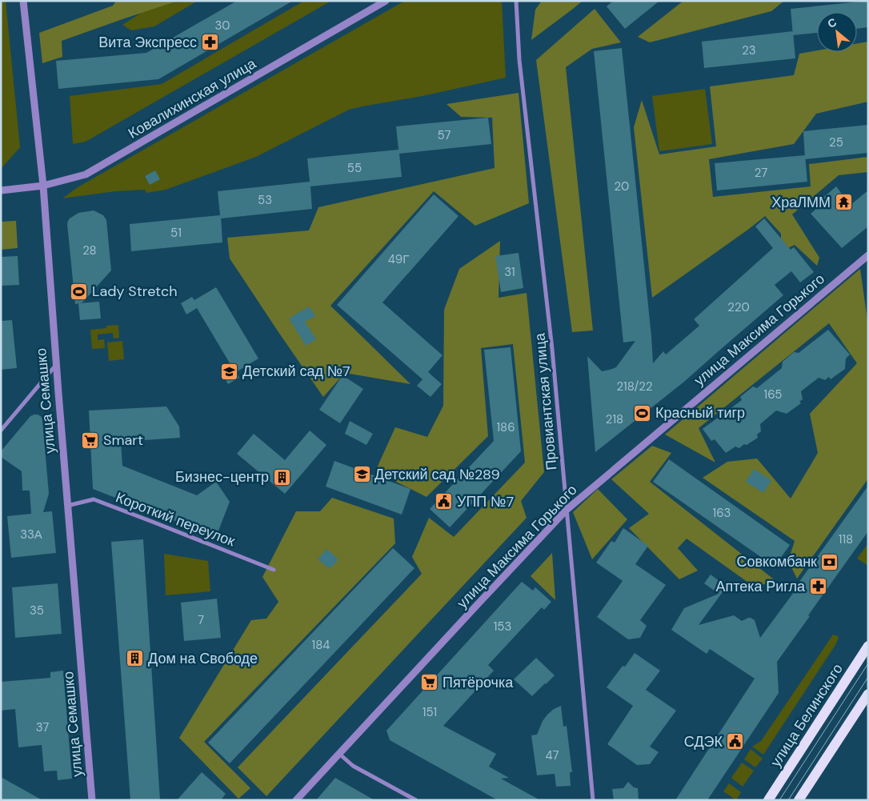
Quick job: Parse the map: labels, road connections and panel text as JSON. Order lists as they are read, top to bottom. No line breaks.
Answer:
{"streets":{"main road":["улица Белинского"],"street":["Ковалихинская улица","улица Максима Горького","улица Семашко","Провиантская улица","Короткий переулок"]},"crossings":[["Ковалихинская улица","улица Семашко"],["улица Максима Горького","Провиантская улица"],["улица Семашко","Короткий переулок"]],"places":{"pharmacy":["Вита Экспресс","Аптека Ригла"],"temple":["ХраЛММ"],"sports":["Lady Stretch","Красный тигр"],"school or university":["Детский сад №7","Детский сад №289"],"supermarket":["Smart","Пятёрочка"],"building":["Бизнес-центр","Дом на Свободе"],"public building":["УПП №7","СДЭК"],"bank":["Совкомбанк"]},"house_numbers":["30","23","57","25","55","27","20","53","51","28","49Г","31","220","218/22","165","218","186","163","33А","118","35","7","153","184","151","37","47"],"north":"top left"}
